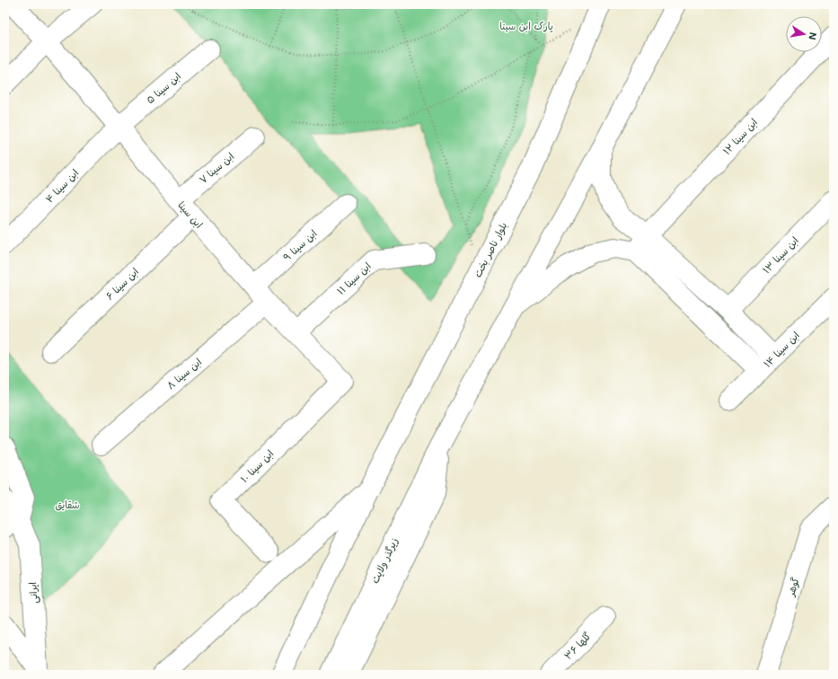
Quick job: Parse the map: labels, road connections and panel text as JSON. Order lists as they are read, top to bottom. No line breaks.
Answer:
{"streets":{"street":["ابن سینا ۵","ابن سینا ۱۲","ابن سینا ۷","ابن سینا ۴","ابن سینا","ابن سینا ۹","بلوار ناصر بخت","ابن سینا ۱۳","ابن سینا ۱۱","ابن سینا ۶","ابن سینا ۱۴","ابن سینا ۸","ابن سینا ۱۰","زیرگذر ولایت","گوهر","ایرانی","۳۶ گلها"]},"crossings":[["ابن سینا ۵","ابن سینا ۴"],["ابن سینا ۵","ابن سینا"],["ابن سینا ۷","ابن سینا"],["ابن سینا ۴","ابن سینا"],["ابن سینا","ابن سینا ۹"],["ابن سینا","ابن سینا ۱۱"],["ابن سینا","ابن سینا ۶"],["ابن سینا","ابن سینا ۸"],["ابن سینا","ابن سینا ۱۰"]],"parks":["پارک ابن سینا","شقایق"],"north":"right"}
